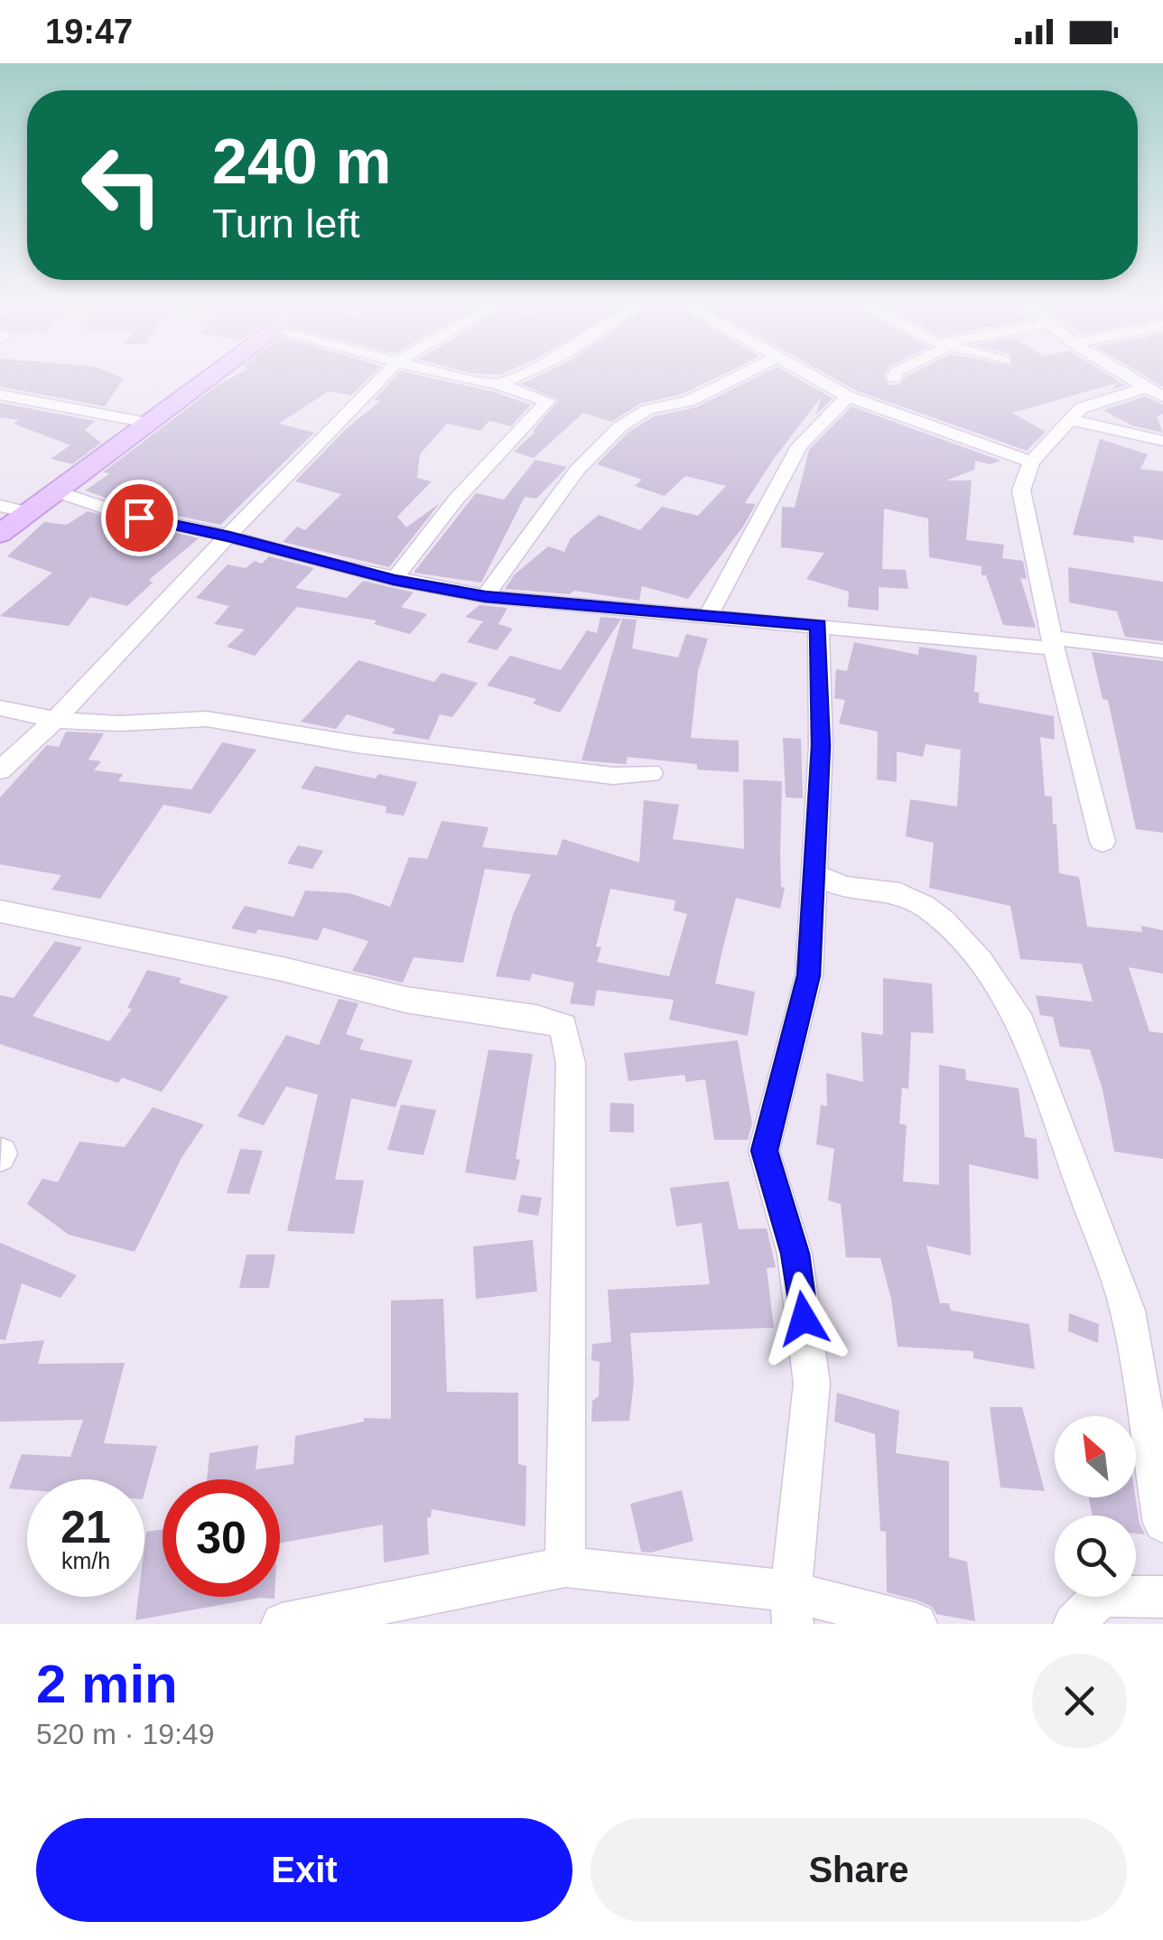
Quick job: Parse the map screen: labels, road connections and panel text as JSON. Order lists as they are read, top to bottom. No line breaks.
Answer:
{"north":"top left","page":{"status":"19:47","turn":["240 m","Turn left"],"speed":"21 km/h","limit":"30","heading":["2 min","520 m · 19:49"],"buttons":["Exit","Share"]}}
